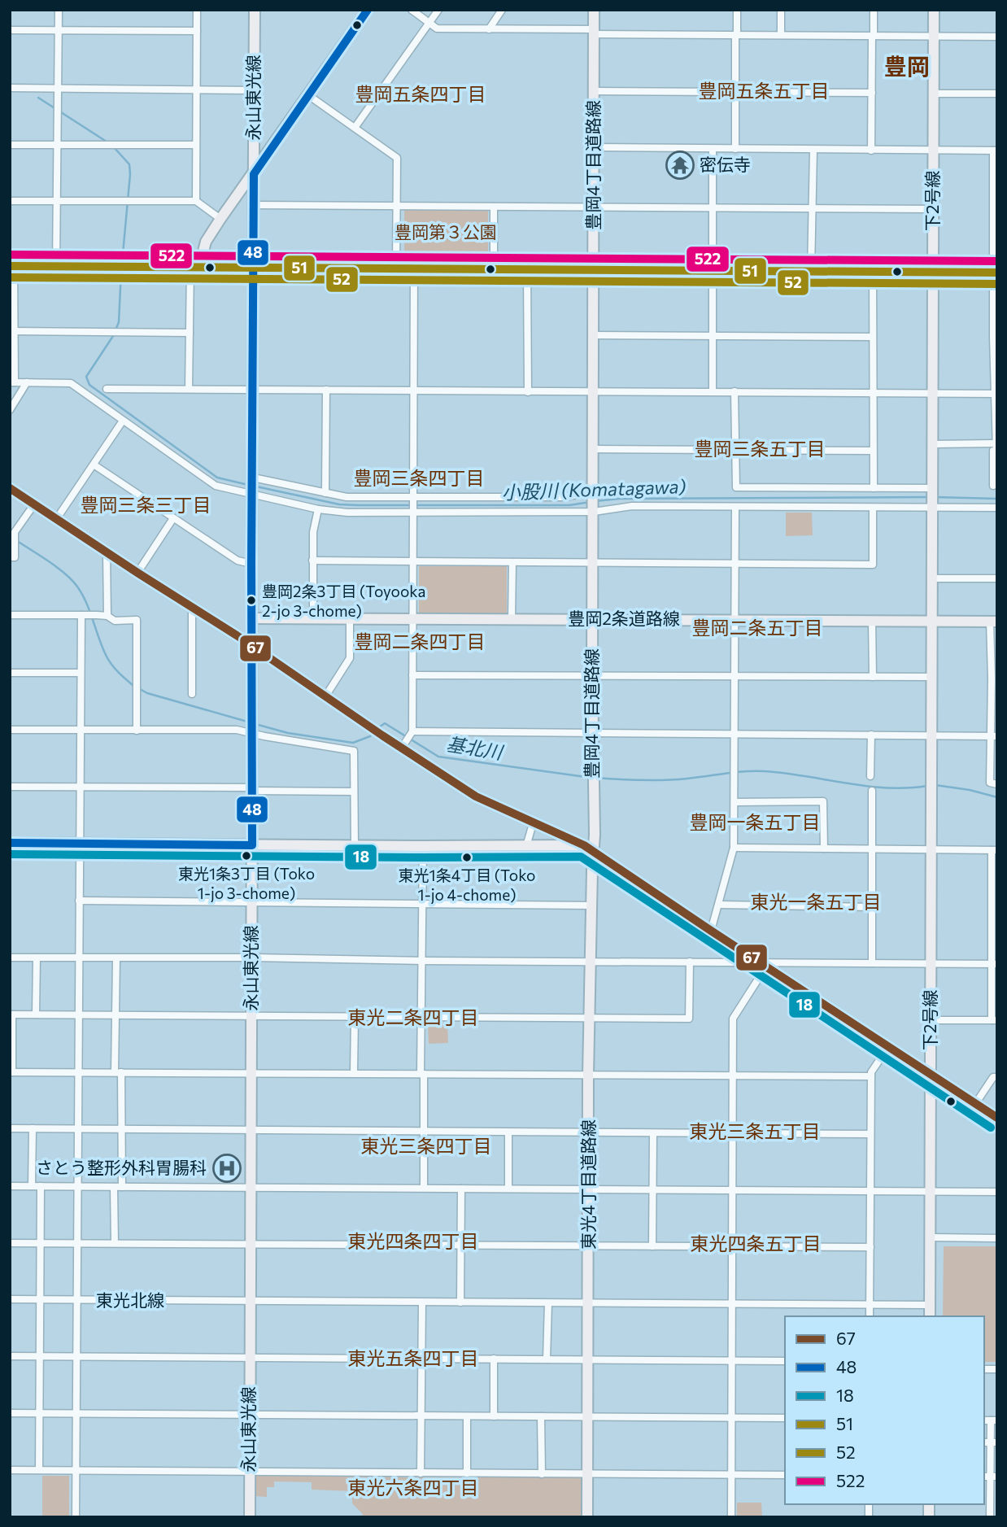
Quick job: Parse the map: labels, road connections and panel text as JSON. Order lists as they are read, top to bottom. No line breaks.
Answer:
{"streets":{"street":["永山東光線","豊岡4丁目道路線","下2号線","豊岡2条道路線","東光4丁目道路線","東光北線"]},"crossings":[["永山東光線","豊岡2条道路線"],["永山東光線","東光北線"],["豊岡4丁目道路線","豊岡2条道路線"],["豊岡4丁目道路線","東光4丁目道路線"],["下2号線","豊岡2条道路線"],["下2号線","東光北線"],["東光4丁目道路線","東光北線"]],"districts":["豊岡","豊岡五条五丁目","豊岡五条四丁目","豊岡三条五丁目","豊岡三条四丁目","豊岡三条三丁目","豊岡二条五丁目","豊岡二条四丁目","豊岡一条五丁目","東光一条五丁目","東光二条四丁目","東光三条五丁目","東光三条四丁目","東光四条四丁目","東光四条五丁目","東光五条四丁目","東光六条四丁目"],"water":["小股川 (Komatagawa)","基北川"],"parks":["豊岡第３公園"],"places":{"temple":["密伝寺"],"other":["豊岡2条3丁目 (Toyooka 2-jo 3-chome)","東光1条3丁目 (Toko 1-jo 3-chome)","東光1条4丁目 (Toko 1-jo 4-chome)"],"hospital":["さとう整形外科胃腸科"]},"lines":["transit line 48","transit line 522","transit line 51","transit line 52","transit line 67","transit line 18"],"legend":["67","48","18","51","52","522"]}
